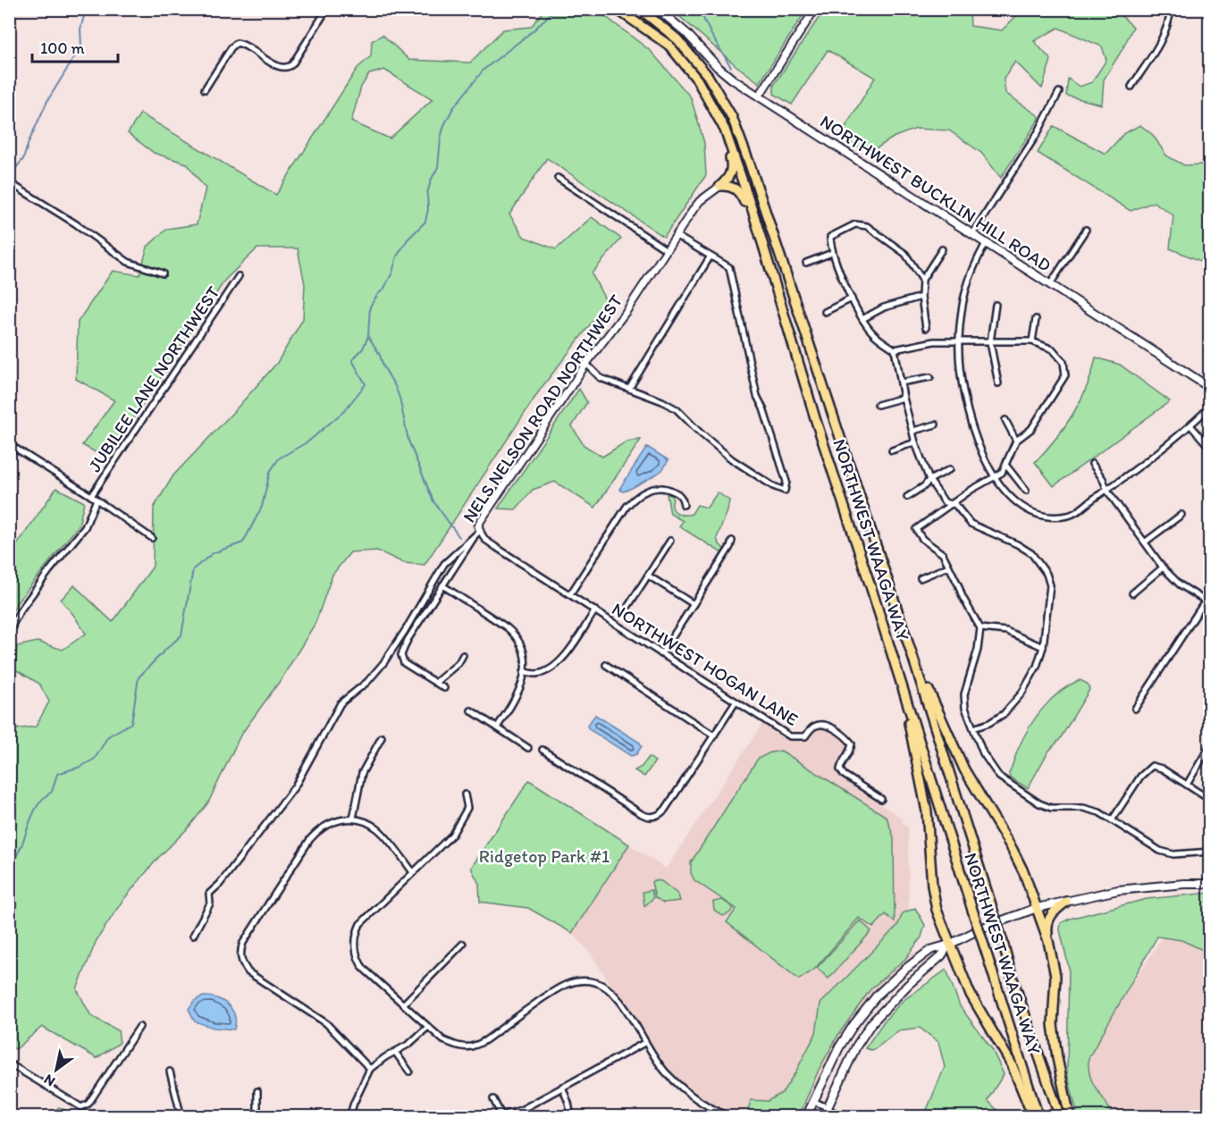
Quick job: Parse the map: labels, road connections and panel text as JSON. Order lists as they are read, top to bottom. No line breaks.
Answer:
{"streets":{"highway":["NORTHWEST WAAGA WAY"],"main road":["NORTHWEST BUCKLIN HILL ROAD"],"street":["JUBILEE LANE NORTHWEST","NELS NELSON ROAD NORTHWEST","NORTHWEST HOGAN LANE"]},"crossings":[["NELS NELSON ROAD NORTHWEST","NORTHWEST HOGAN LANE"]],"parks":["Ridgetop Park #1"],"scale_bar":"100 m","north":"bottom left"}
